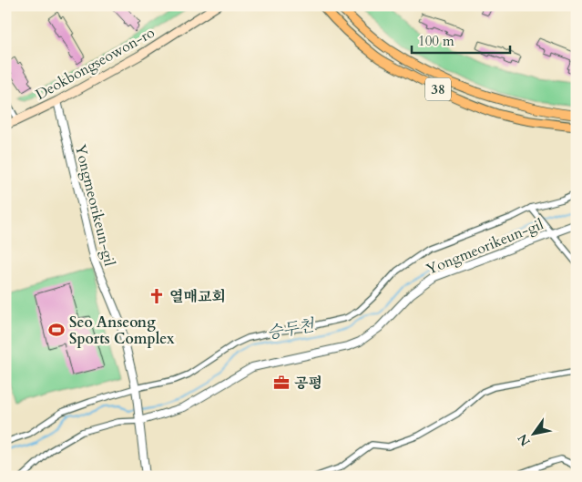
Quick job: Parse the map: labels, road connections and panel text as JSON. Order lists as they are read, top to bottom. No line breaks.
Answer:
{"streets":{"main road":["Deokbongseowon-ro","38"],"street":["Yongmeorikeun-gil"]},"crossings":[["Deokbongseowon-ro","Yongmeorikeun-gil"]],"water":["승두천"],"places":{"church":["열매교회"],"sports":["Seo Anseong Sports Complex"],"office":["공평"]},"scale_bar":"100 m","north":"bottom left"}
